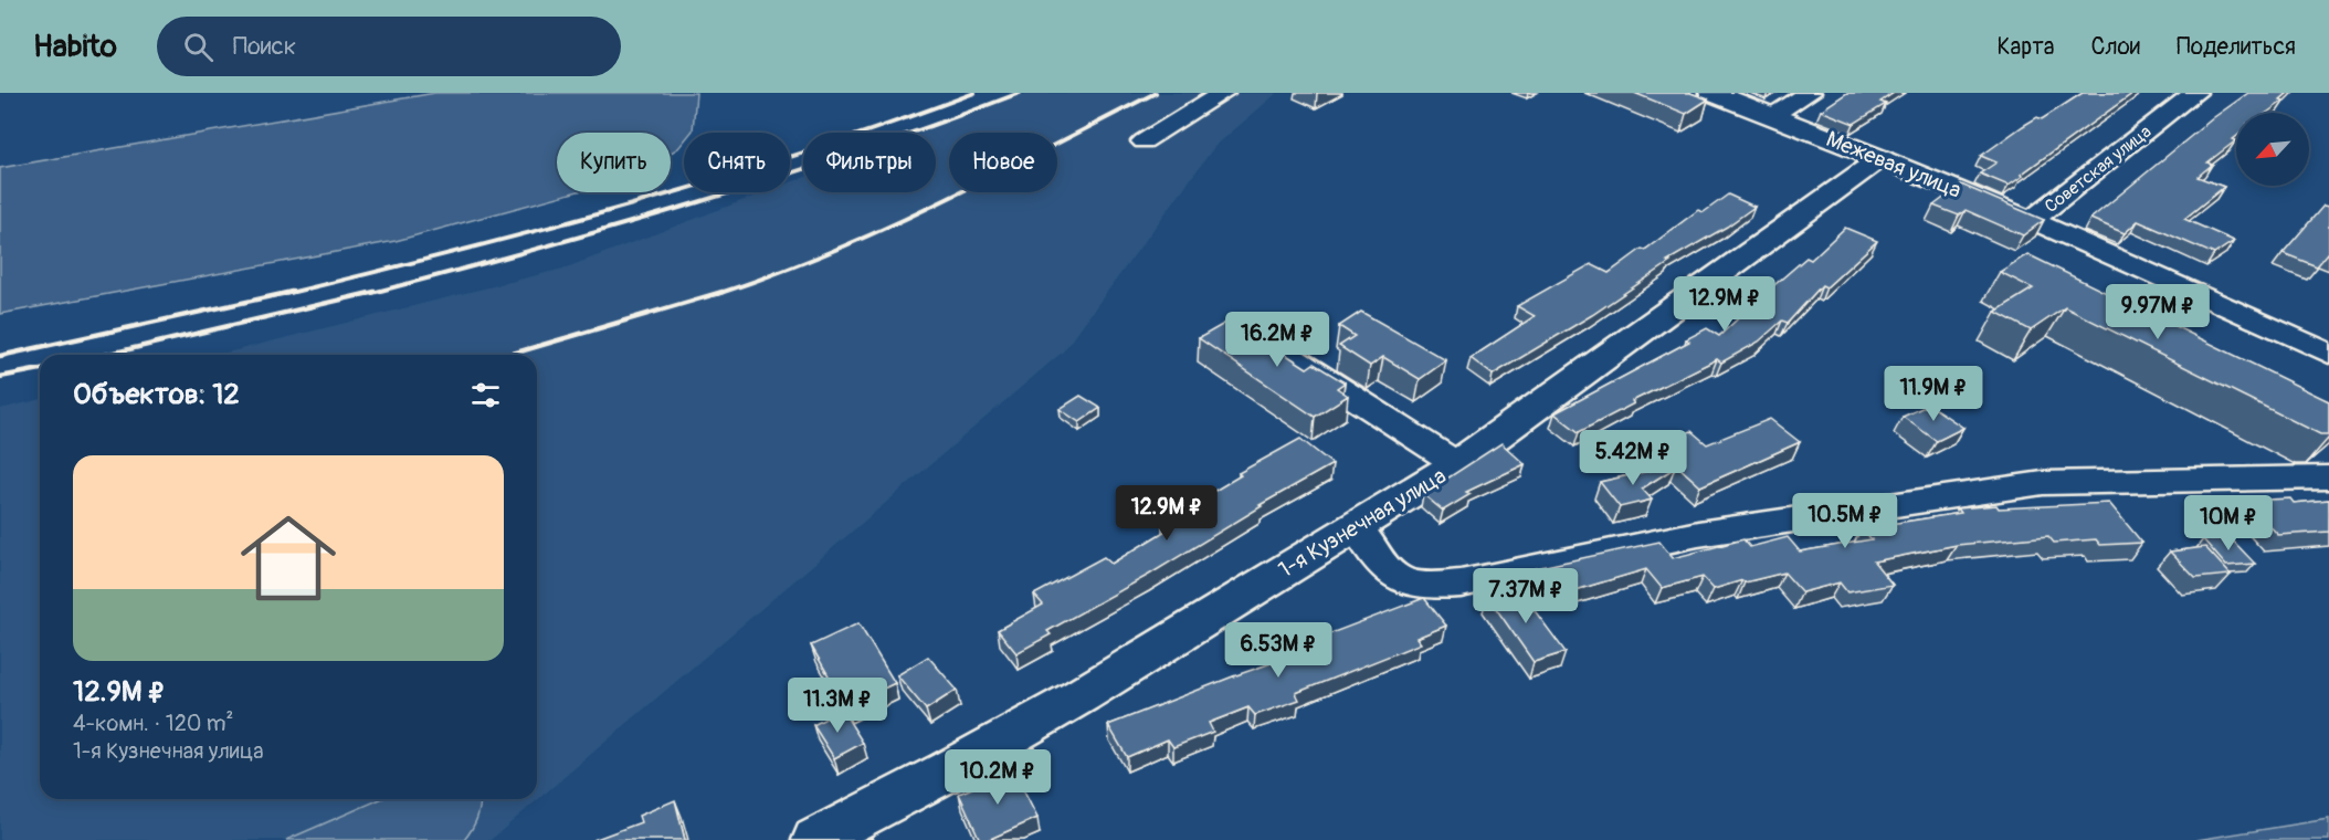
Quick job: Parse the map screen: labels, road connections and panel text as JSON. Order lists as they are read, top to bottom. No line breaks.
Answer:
{"streets":{"street":["Межевая улица","Советская улица","1-я Кузнечная улица"]},"crossings":[["Межевая улица","Советская улица"],["Межевая улица","1-я Кузнечная улица"]],"north":"bottom left","page":{"header":"Habito","search":"Поиск","nav":["Карта","Слои","Поделиться"],"chip":["Купить","Снять","Фильтры","Новое"],"price":["12.9M ₽","9.97M ₽","16.2M ₽","11.9M ₽","5.42M ₽","12.9M ₽","10.5M ₽","10M ₽","7.37M ₽","6.53M ₽","11.3M ₽","10.2M ₽"],"heading":"Объектов: 12","list":[{"name":"12.9M ₽","note":"4-комн. · 120 m² · 1-я Кузнечная улица"}]}}
